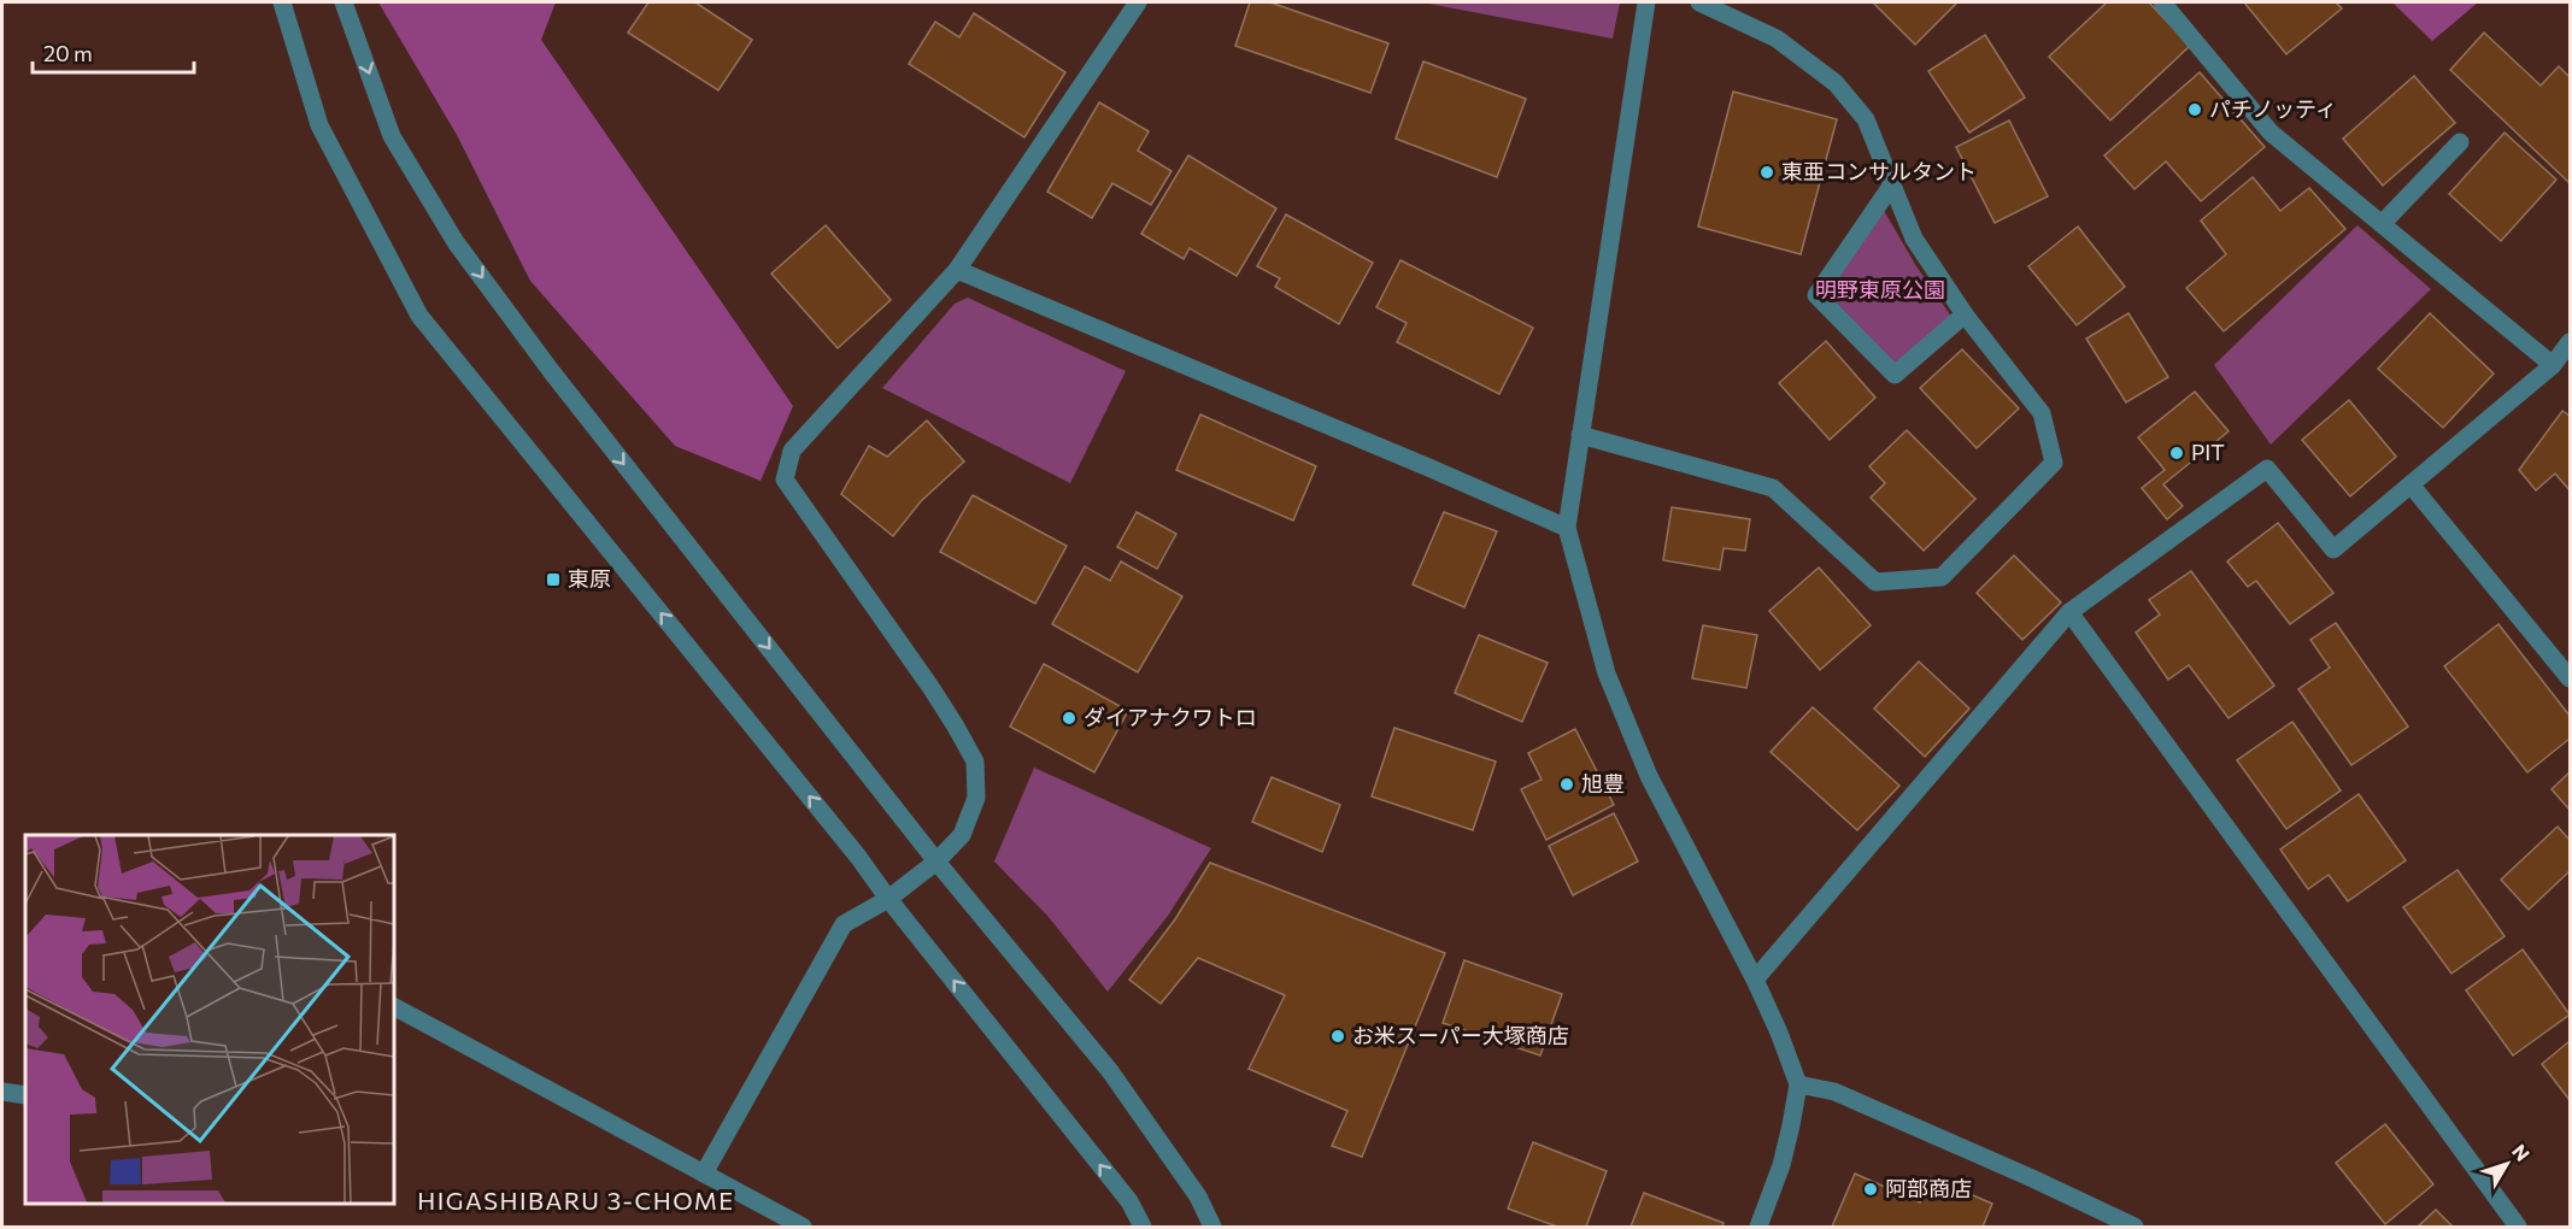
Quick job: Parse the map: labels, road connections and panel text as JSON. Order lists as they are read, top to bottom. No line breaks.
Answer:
{"districts":["HIGASHIBARU 3-CHOME"],"parks":["明野東原公園"],"places":{"other":["パチノッティ","東亜コンサルタント","PIT","ダイアナクワトロ","旭豊","お米スーパー大塚商店","阿部商店"],"transit":["東原"]},"scale_bar":"20 m","north":"top right"}
